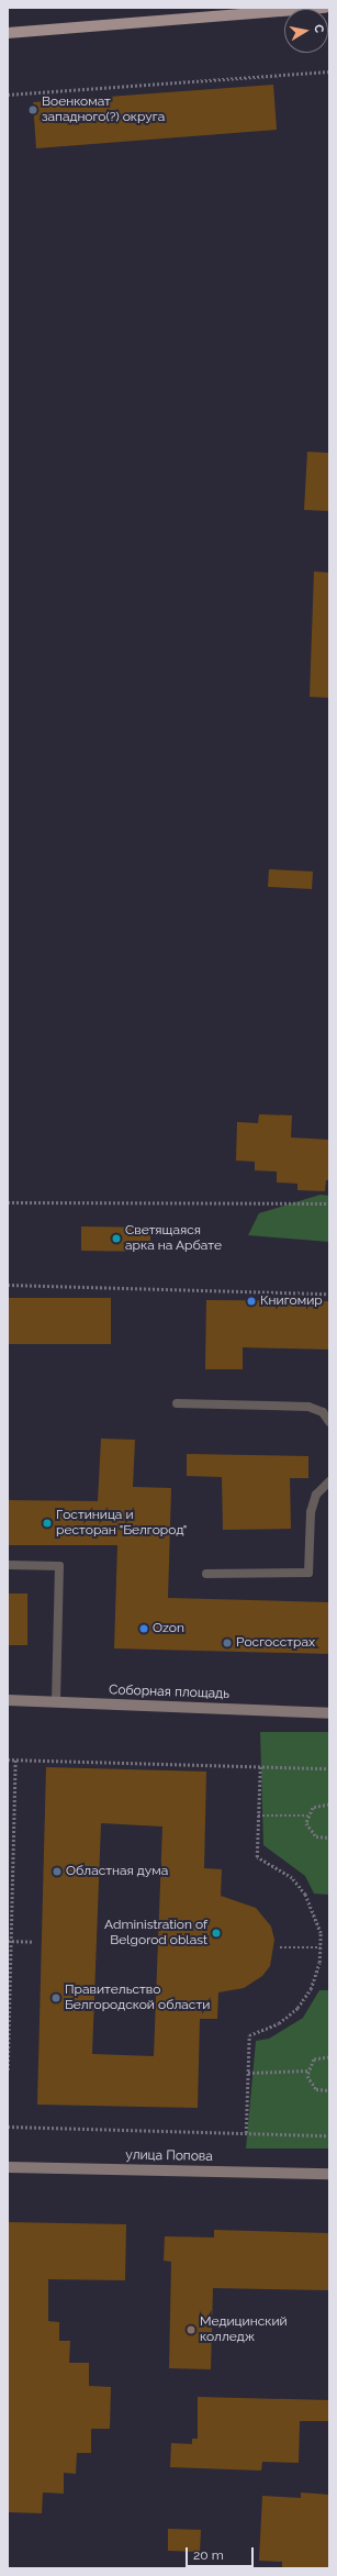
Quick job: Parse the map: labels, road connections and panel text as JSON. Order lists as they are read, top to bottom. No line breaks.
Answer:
{"streets":{"street":["Соборная площадь","улица Попова"]},"places":["Военкомат западного(?) округа","Светящаяся арка на Арбате","Книгомир","Гостиница и ресторан \"Белгород\"","Ozon","Росгосстрах","Областная дума","Administration of Belgorod oblast","Правительство Белгородской области","Медицинский колледж"],"scale_bar":"20 m","north":"right"}
